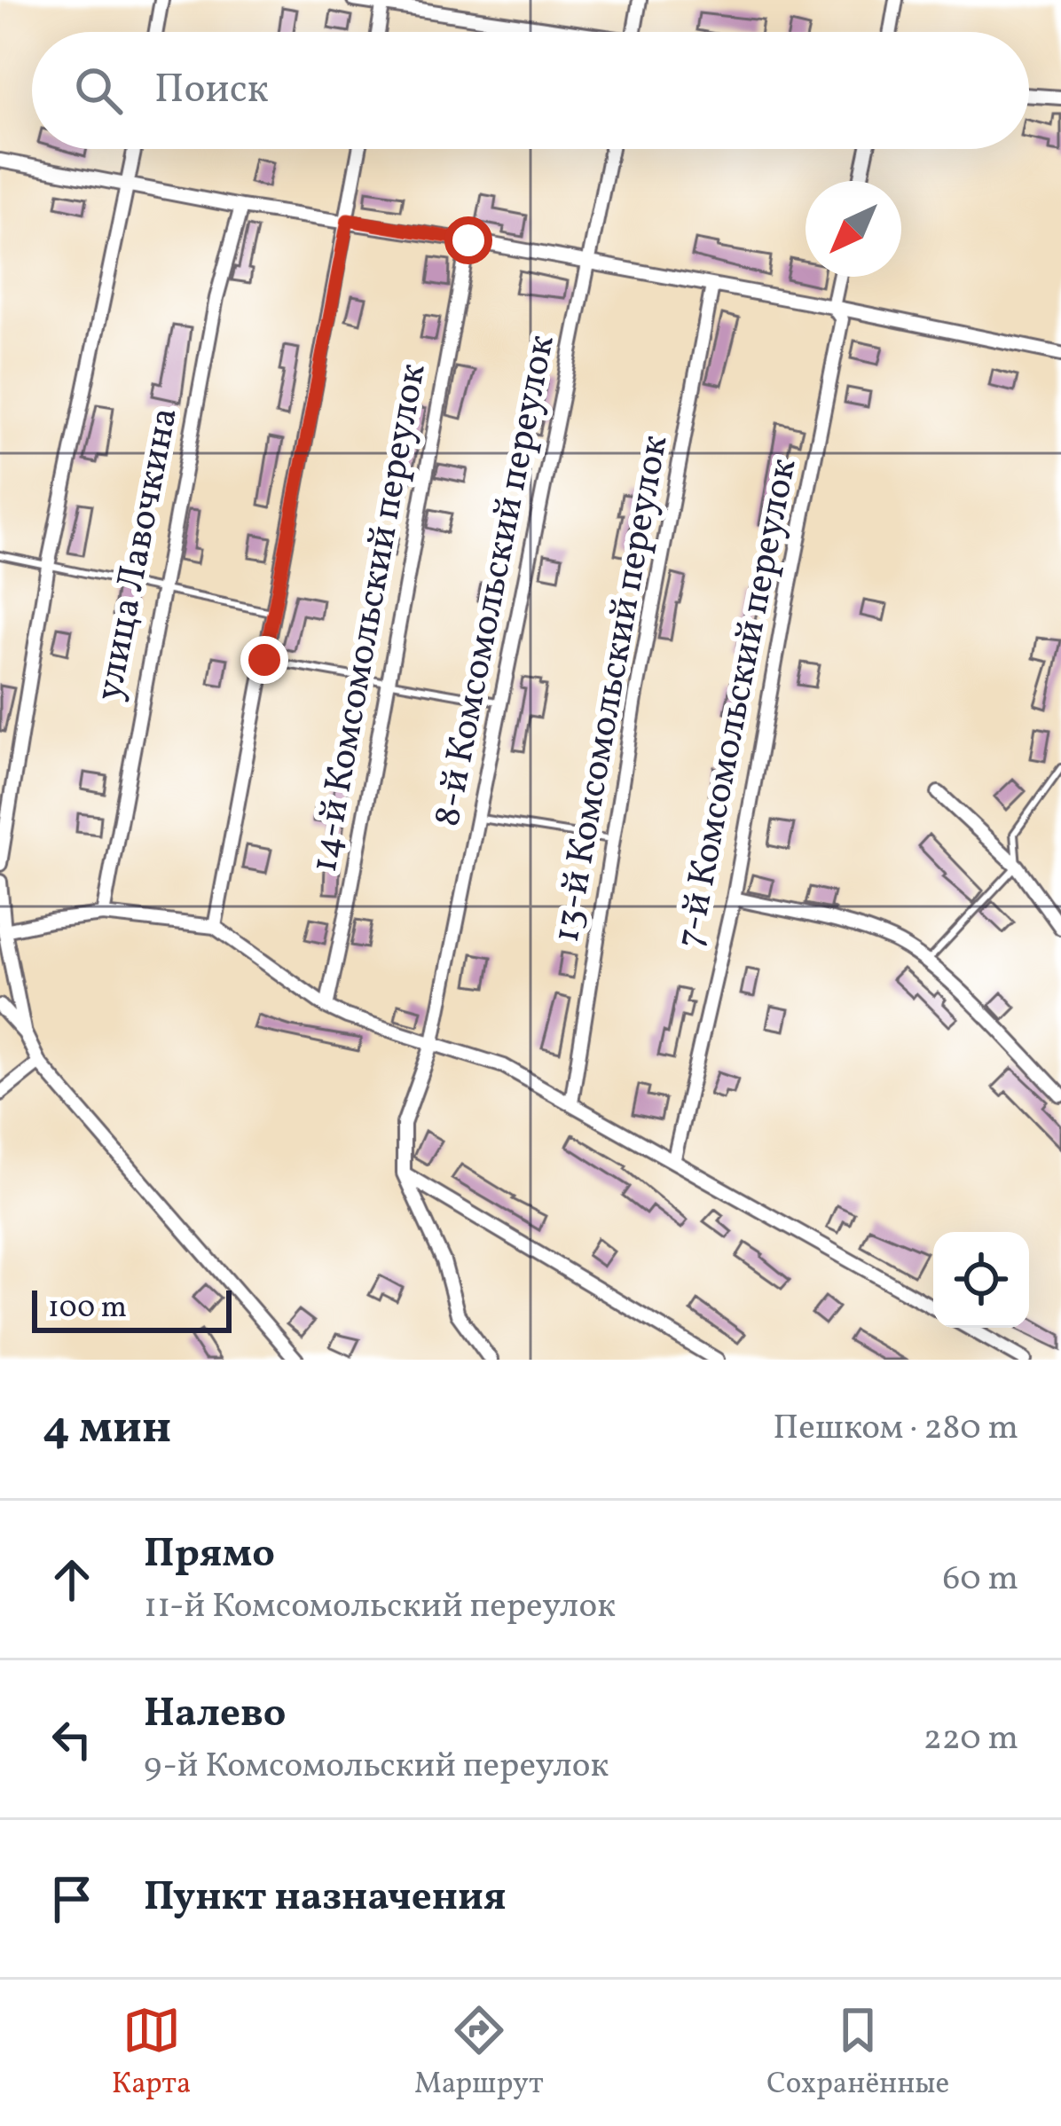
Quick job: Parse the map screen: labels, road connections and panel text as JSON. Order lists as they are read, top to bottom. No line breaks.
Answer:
{"streets":{"street":["улица Лавочкина","8-й Комсомольский переулок","14-й Комсомольский переулок","13-й Комсомольский переулок","7-й Комсомольский переулок"]},"scale_bar":"100 m","north":"bottom left","page":{"search":"Поиск","scale":"100 m","heading":["4 мин","Пешком · 280 m"],"list":[["Прямо","11-й Комсомольский переулок","60 m"],["Налево","9-й Комсомольский переулок","220 m"],"Пункт назначения"],"nav":["Карта","Маршрут","Сохранённые"]}}
